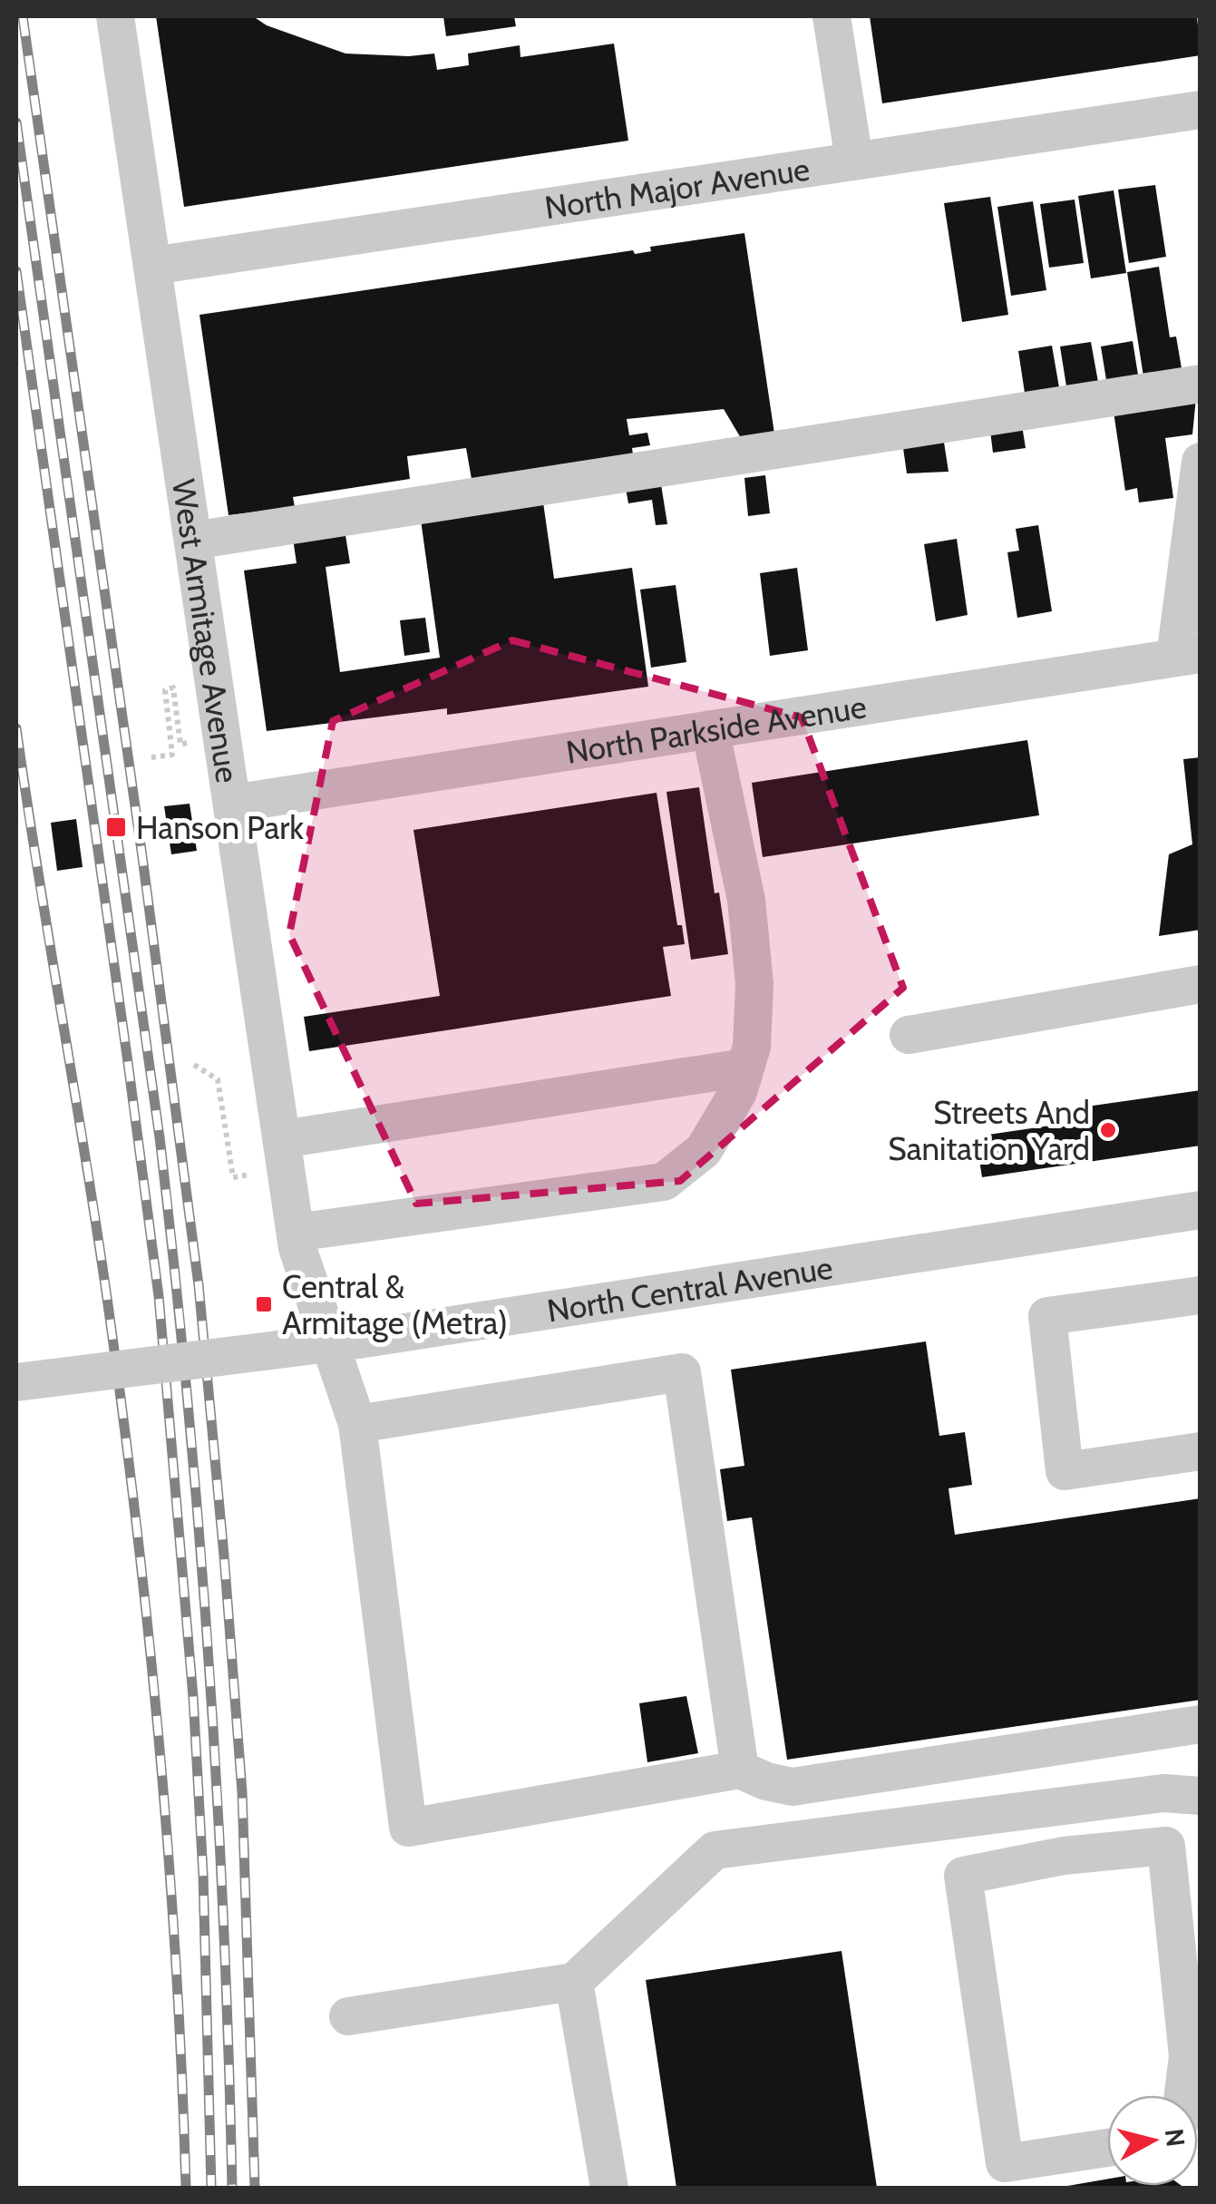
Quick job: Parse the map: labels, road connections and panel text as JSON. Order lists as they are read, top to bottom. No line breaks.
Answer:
{"streets":{"street":["North Major Avenue","West Armitage Avenue","North Parkside Avenue","North Central Avenue"]},"crossings":[["North Major Avenue","West Armitage Avenue"],["West Armitage Avenue","North Parkside Avenue"]],"places":{"transit":["Hanson Park","Central & Armitage (Metra)"],"other":["Streets And Sanitation Yard"]},"north":"right"}
